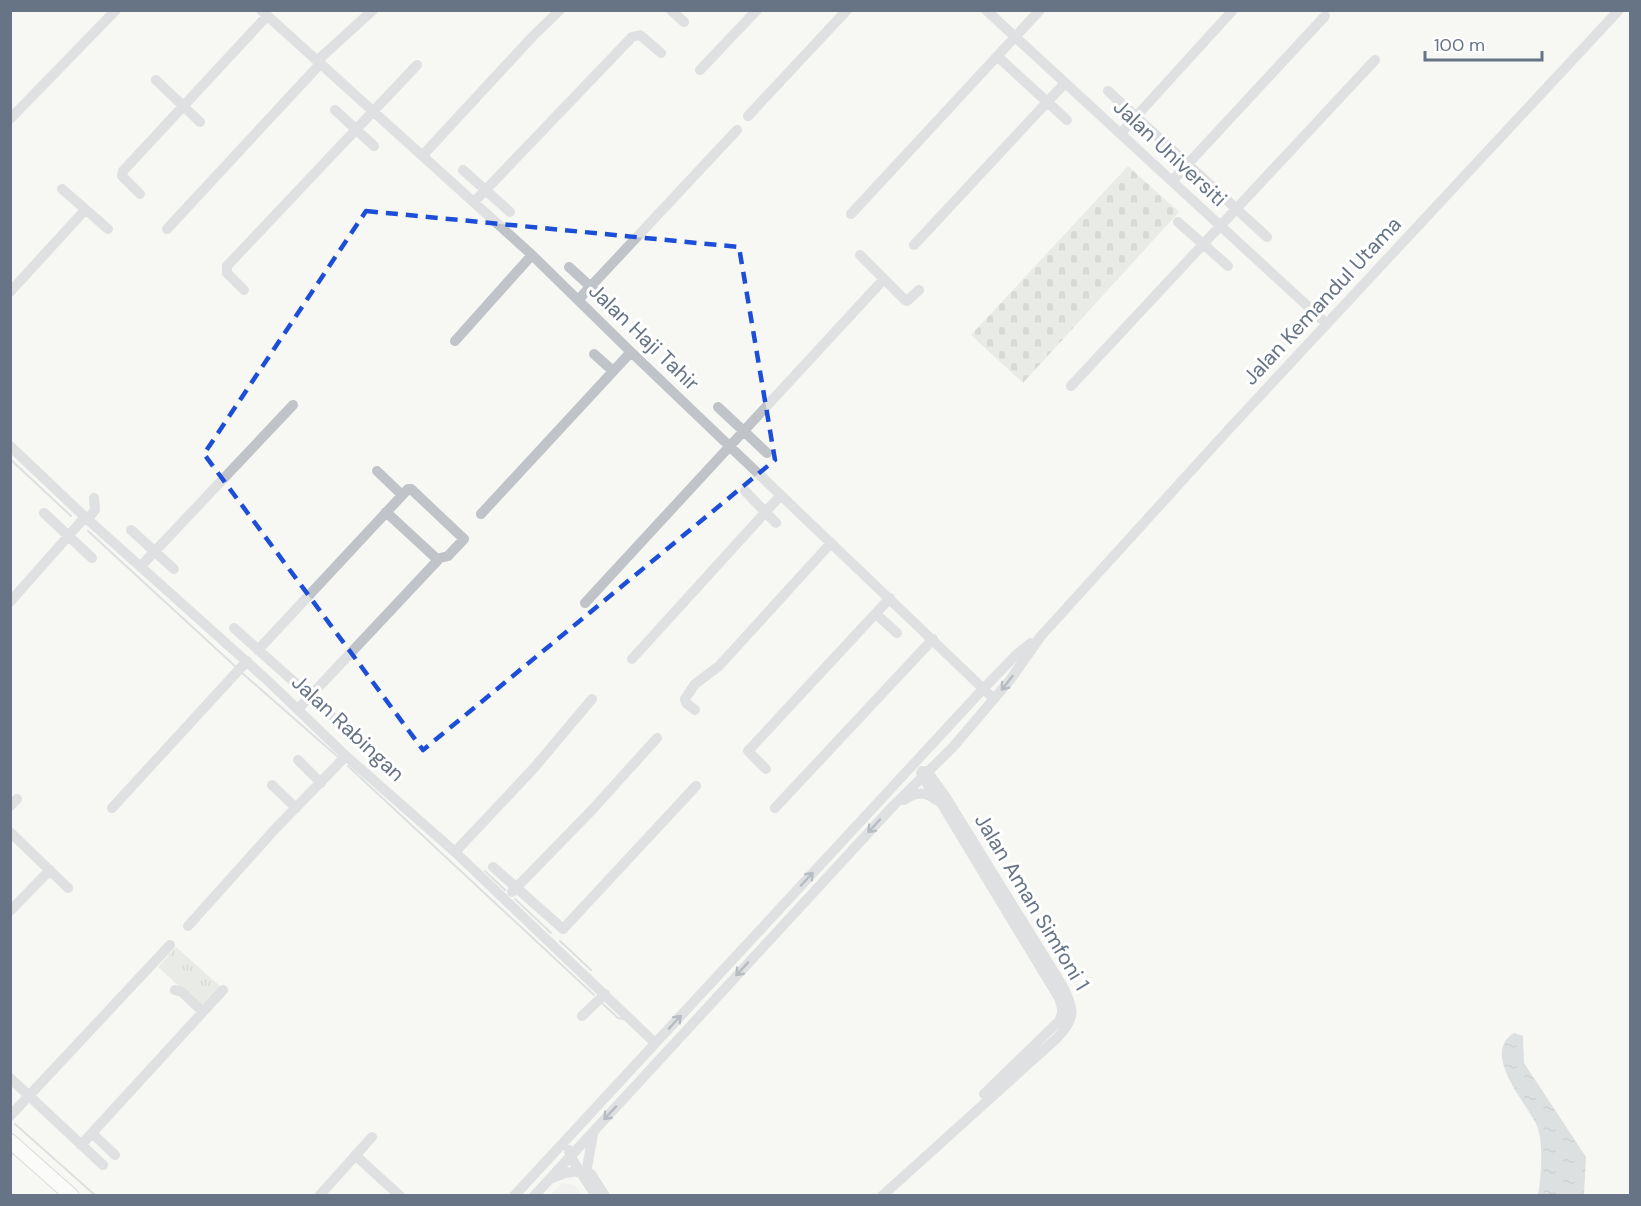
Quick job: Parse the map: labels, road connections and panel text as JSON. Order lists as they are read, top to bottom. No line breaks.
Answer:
{"streets":{"street":["Jalan Universiti","Jalan Kemandul Utama","Jalan Haji Tahir","Jalan Rabingan","Jalan Aman Simfoni 1"]},"crossings":[["Jalan Universiti","Jalan Kemandul Utama"]],"scale_bar":"100 m"}
